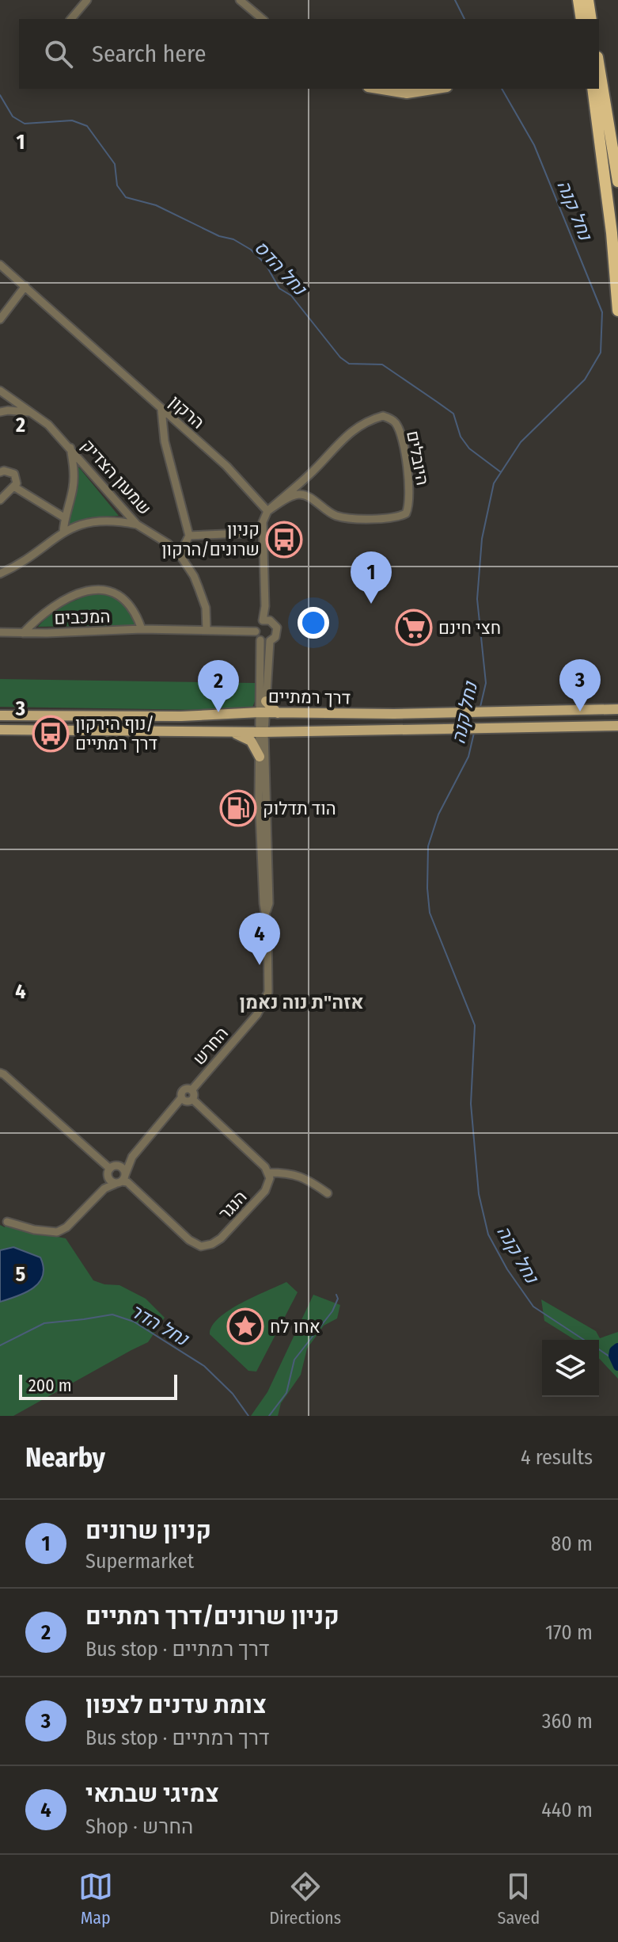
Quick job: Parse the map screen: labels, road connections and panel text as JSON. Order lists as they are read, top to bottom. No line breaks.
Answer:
{"streets":{"main road":["דרך רמתיים"],"street":["הרקון","היובלים","שמעון הצדיק","המכבים","החרש","הנגר"]},"crossings":[["הרקון","היובלים"],["שמעון הצדיק","המכבים"],["דרך רמתיים","החרש"]],"districts":["אזה\"ת נוה נאמן"],"water":["נחל קנה","נחל הדס","נחל הדר"],"places":{"bus stop":["קניון שרונים/הרקון","נוף הירקון/ דרך רמתיים"],"supermarket":["חצי חינם"],"fuel station":["הוד תדלוק"],"place":["אחו לח"]},"scale_bar":"200 m","page":{"search":"Search here","pins":["1","3","2","4"],"scale":"200 m","heading":["Nearby","4 results"],"list":[{"mark":"1","name":"קניון שרונים","note":"Supermarket","value":"80 m"},{"mark":"2","name":"קניון שרונים/דרך רמתיים","note":"Bus stop · דרך רמתיים","value":"170 m"},{"mark":"3","name":"צומת עדנים לצפון","note":"Bus stop · דרך רמתיים","value":"360 m"},{"mark":"4","name":"צמיגי שבתאי","note":"Shop · החרש","value":"440 m"}],"nav":["Map","Directions","Saved"]},"grid":{"rows":["1","2","3","4","5"]}}
